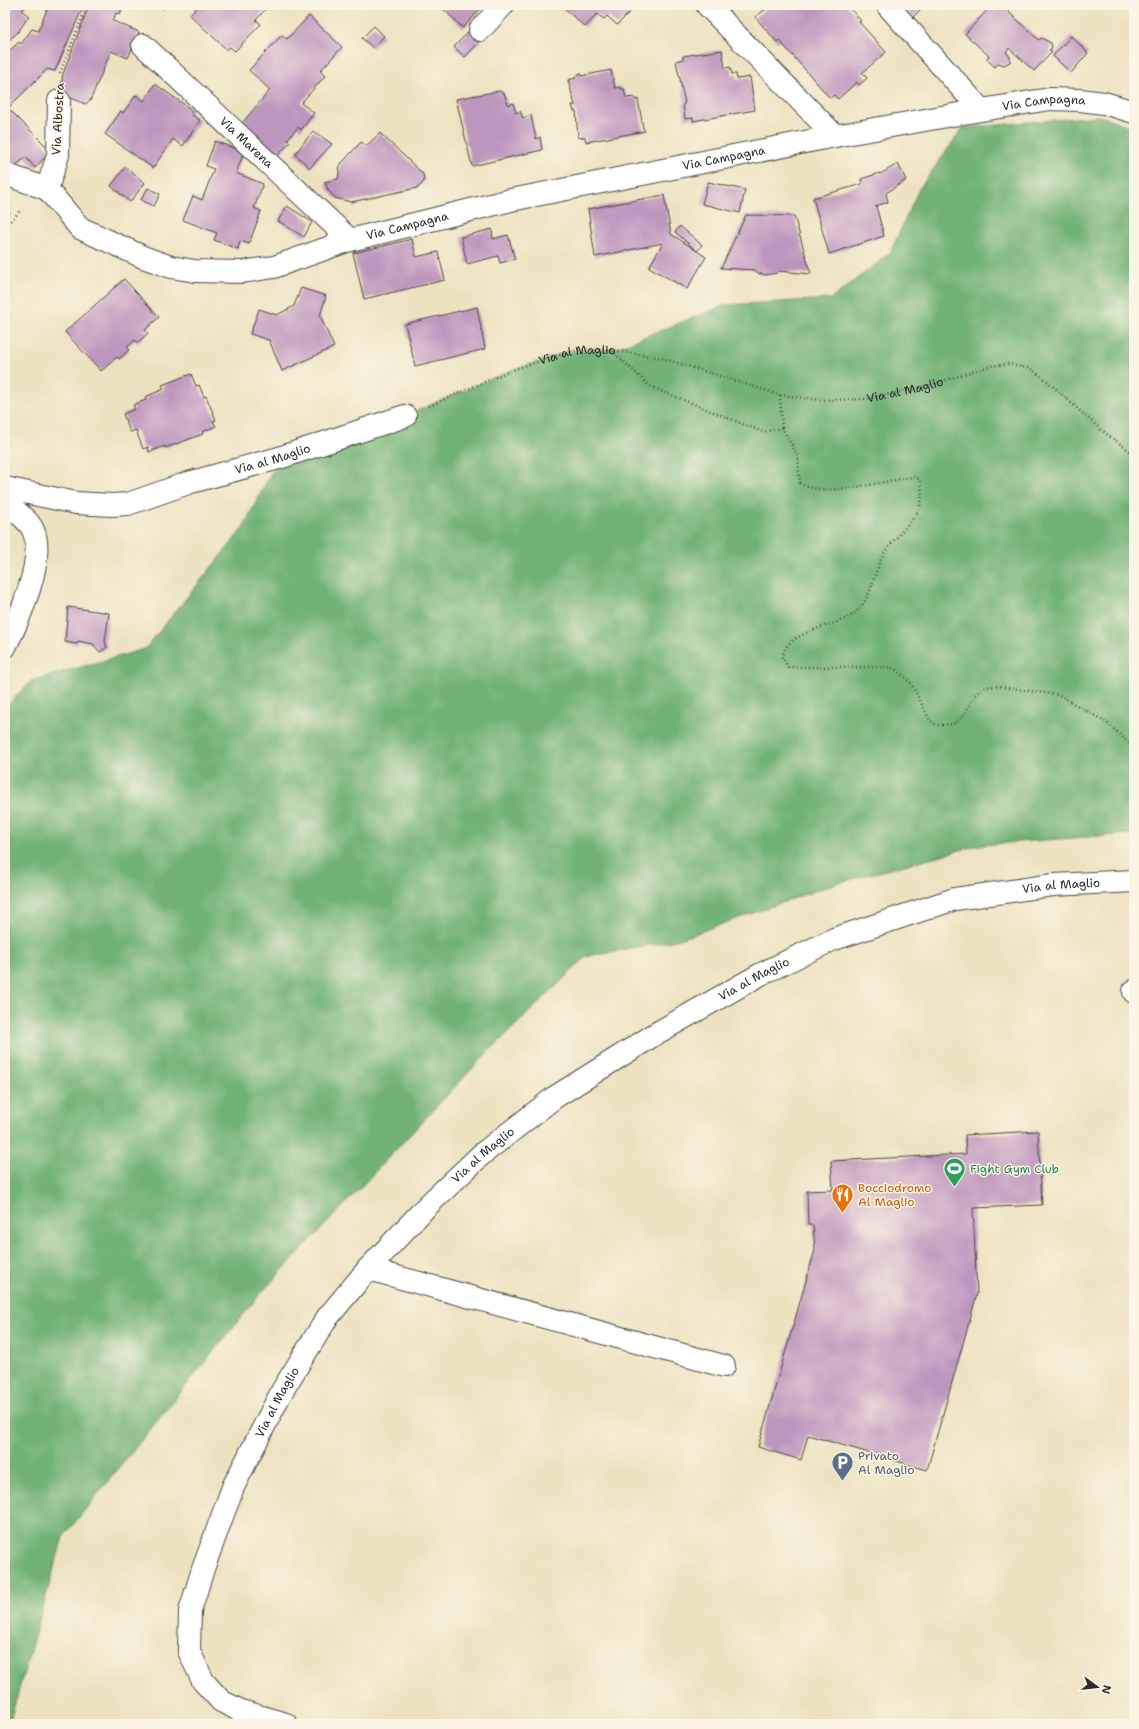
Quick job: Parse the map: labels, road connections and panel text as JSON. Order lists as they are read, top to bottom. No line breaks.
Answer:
{"streets":{"street":["Via Campagna","Via Albostra","Via Marena","Via al Maglio"]},"crossings":[["Via Campagna","Via Albostra"],["Via Campagna","Via Marena"]],"places":{"sports":["Fight Gym Club"],"restaurant":["Bocciodromo Al Maglio"],"parking":["Privato Al Maglio"]},"north":"right"}
